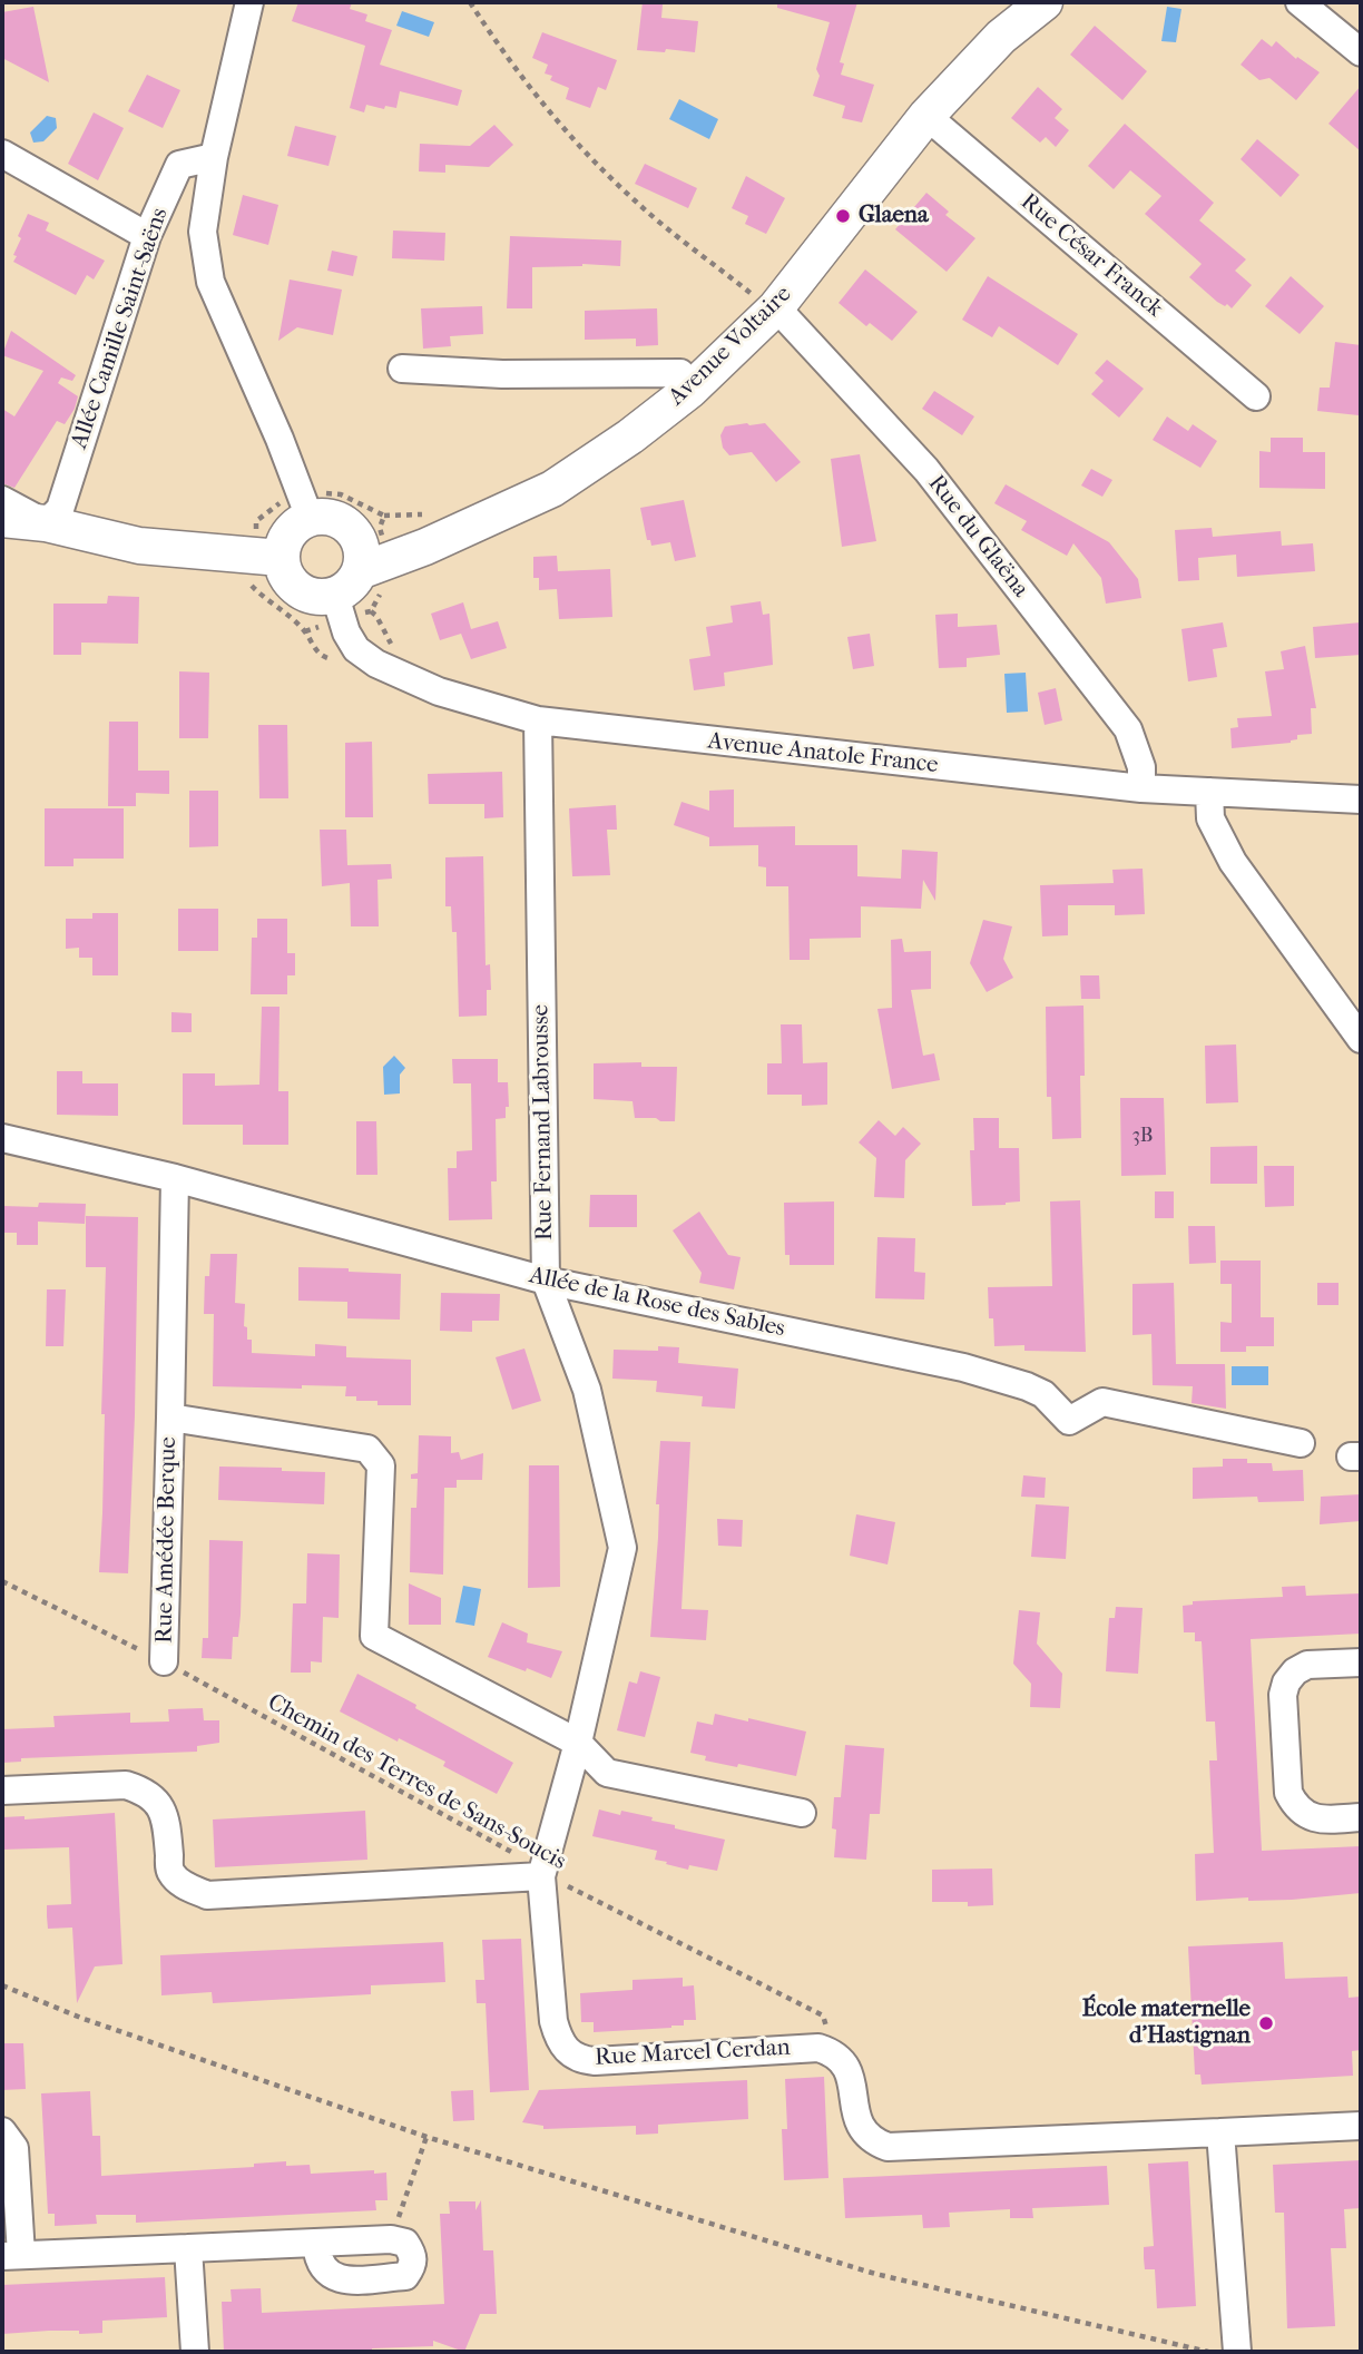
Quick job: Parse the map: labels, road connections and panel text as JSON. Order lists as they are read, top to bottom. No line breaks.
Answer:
{"streets":{"main road":["Avenue Voltaire"],"street":["Rue César Franck","Allée Camille Saint-Saëns","Rue du Glaëna","Avenue Anatole France","Rue Fernand Labrousse","Allée de la Rose des Sables","Rue Amédée Berque","Rue Marcel Cerdan"],"path":["Chemin des Terres de Sans-Soucis"]},"crossings":[["Rue César Franck","Avenue Voltaire"],["Avenue Voltaire","Rue du Glaëna"],["Avenue Voltaire","Avenue Anatole France"],["Rue du Glaëna","Avenue Anatole France"],["Avenue Anatole France","Rue Fernand Labrousse"],["Rue Fernand Labrousse","Allée de la Rose des Sables"],["Rue Fernand Labrousse","Rue Amédée Berque"],["Rue Fernand Labrousse","Chemin des Terres de Sans-Soucis"],["Rue Fernand Labrousse","Rue Marcel Cerdan"],["Allée de la Rose des Sables","Rue Amédée Berque"],["Rue Amédée Berque","Chemin des Terres de Sans-Soucis"],["Chemin des Terres de Sans-Soucis","Rue Marcel Cerdan"]],"places":["Glaena","École maternelle d'Hastignan"],"house_numbers":["3B"]}
